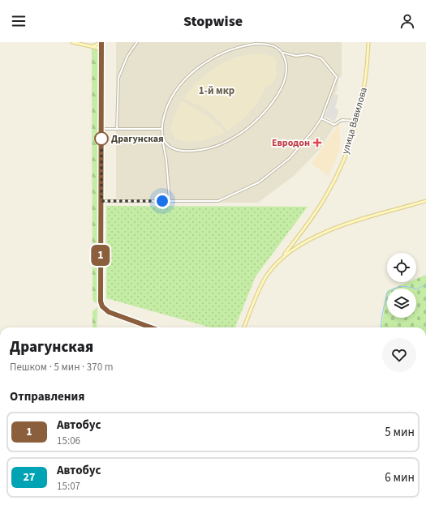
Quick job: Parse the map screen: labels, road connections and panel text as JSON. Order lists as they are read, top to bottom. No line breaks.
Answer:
{"streets":{"street":["улица Вавилова"]},"districts":["1-й мкр"],"places":{"other":["Драгунская"],"health":["Евродон"]},"lines":["bus line 1"],"page":{"header":"Stopwise","on_map":"1","heading":[["Драгунская","Пешком · 5 мин · 370 m"],"Отправления"],"list":[{"mark":"1","name":"Автобус","note":"15:06","value":"5 мин"},{"mark":"27","name":"Автобус","note":"15:07","value":"6 мин"}]}}
